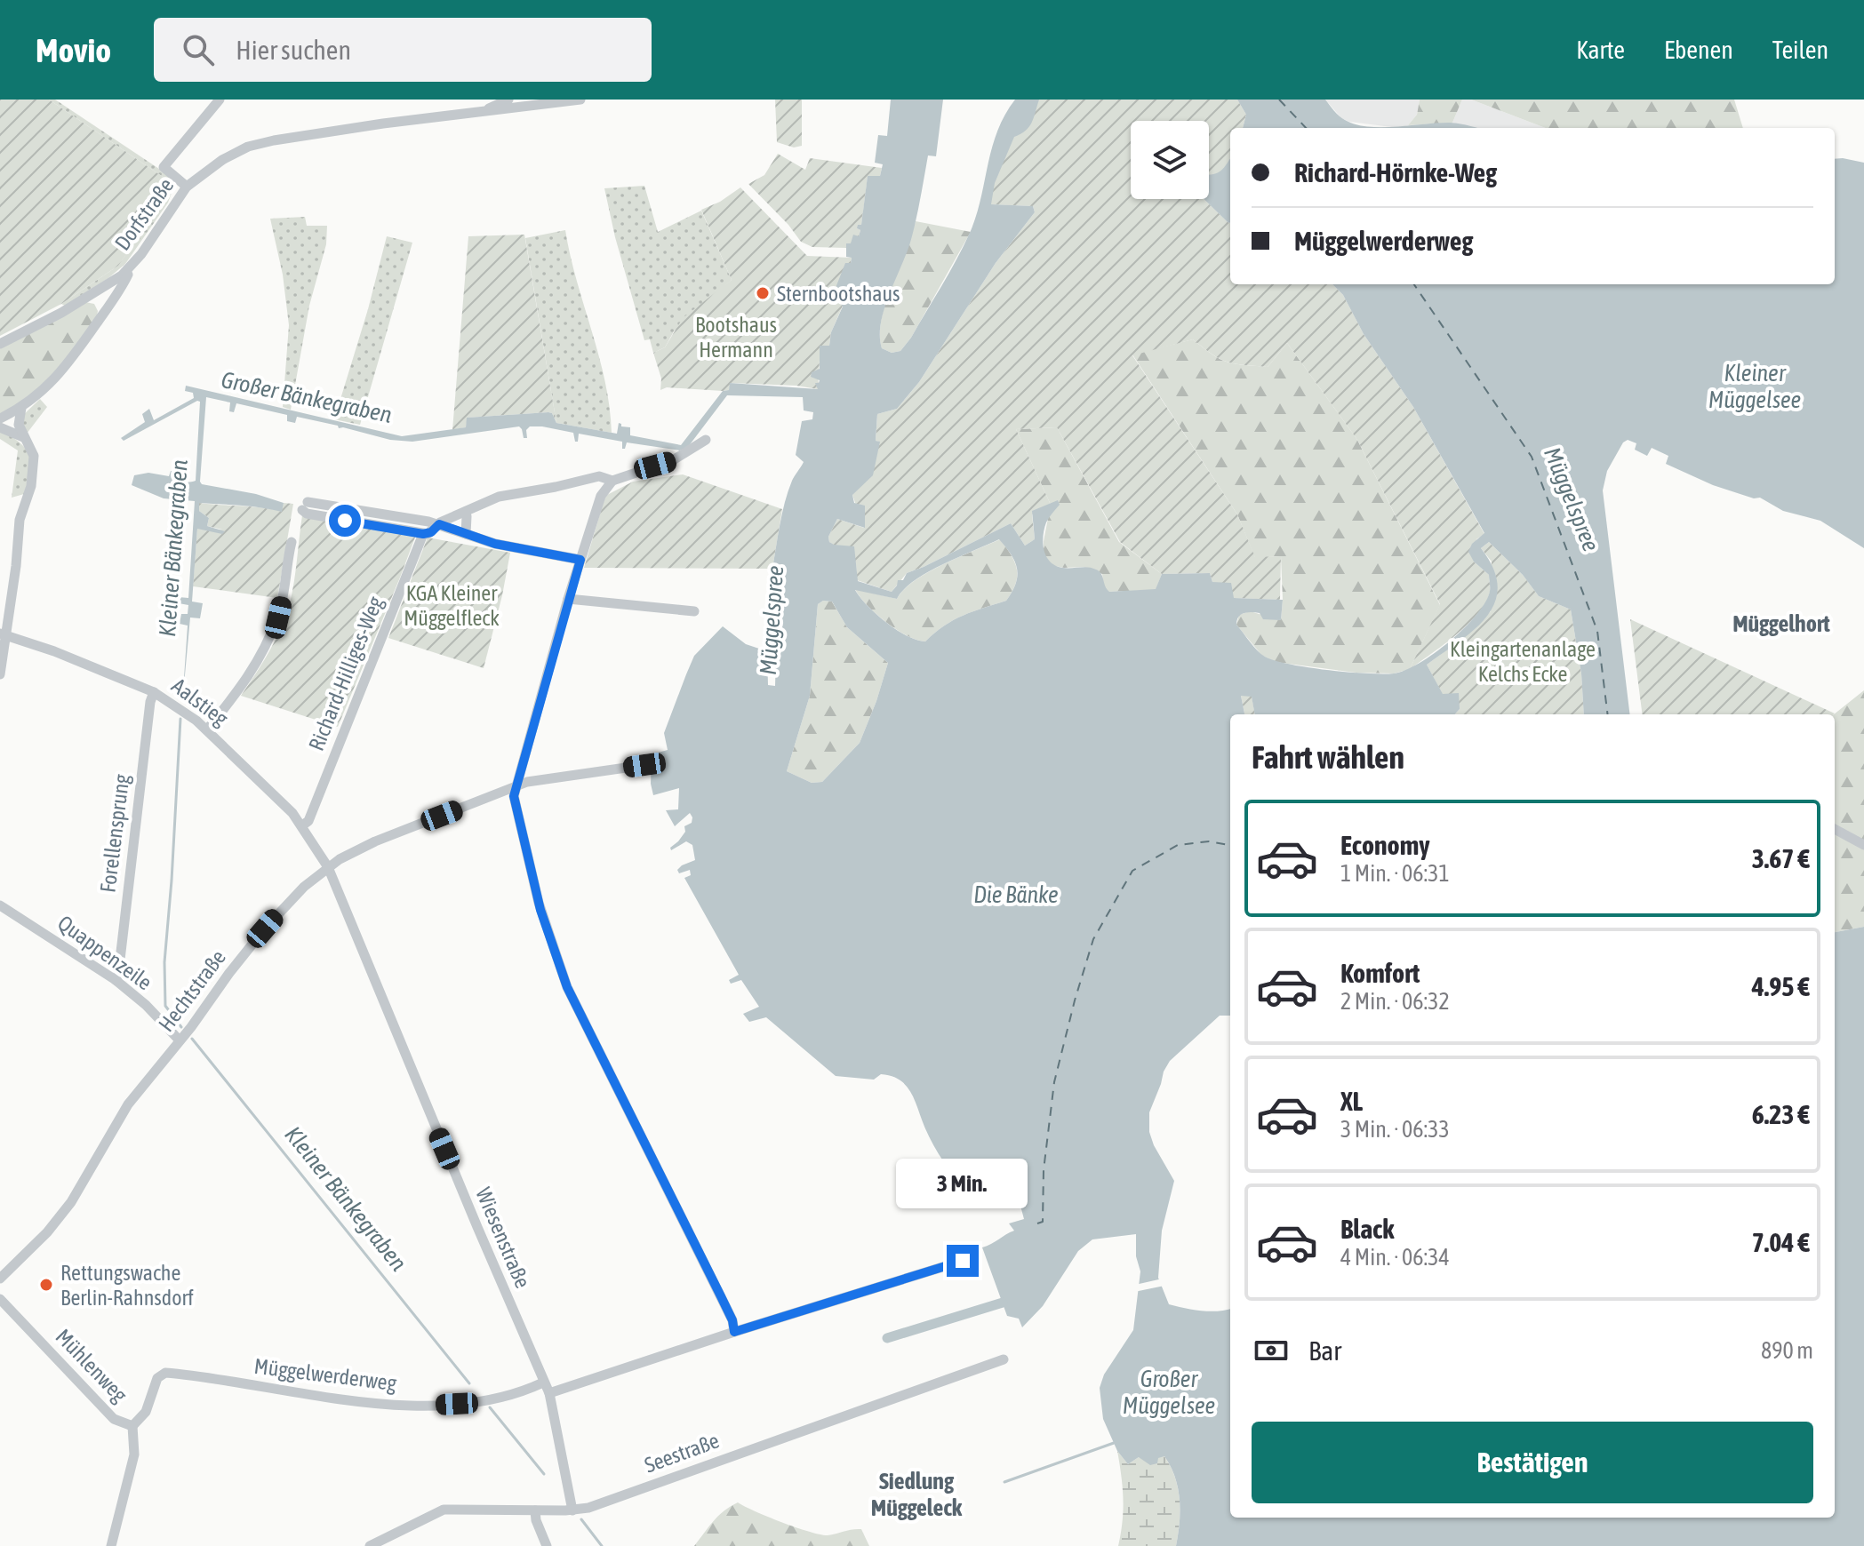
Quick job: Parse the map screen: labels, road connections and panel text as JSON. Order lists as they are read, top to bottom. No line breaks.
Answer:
{"streets":{"street":["Dorfstraße","Richard-Hilliges-Weg","Aalstieg","Forellensprung","Quappenzeile","Hechtstraße","Wiesenstraße","Mühlenweg","Müggelwerderweg","Seestraße"]},"crossings":[["Richard-Hilliges-Weg","Aalstieg"],["Aalstieg","Forellensprung"],["Aalstieg","Hechtstraße"],["Aalstieg","Wiesenstraße"],["Forellensprung","Quappenzeile"],["Quappenzeile","Hechtstraße"],["Hechtstraße","Wiesenstraße"],["Wiesenstraße","Müggelwerderweg"],["Wiesenstraße","Seestraße"],["Mühlenweg","Müggelwerderweg"]],"districts":["Müggelhort","Siedlung Müggeleck"],"water":["Kleiner Müggelsee","Großer Bänkegraben","Müggelspree","Kleiner Bänkegraben","Die Bänke","Großer Müggelsee"],"parks":["Bootshaus Hermann","KGA Kleiner Müggelfleck","Kleingartenanlage Kelchs Ecke"],"places":["Sternbootshaus","Rettungswache Berlin-Rahnsdorf"],"page":{"header":"Movio","search":"Hier suchen","nav":["Karte","Ebenen","Teilen"],"banner":["Richard-Hörnke-Weg","Müggelwerderweg"],"heading":"Fahrt wählen","list":[{"name":"Economy","note":"1 Min. · 06:31","value":"3.67 €"},{"name":"Komfort","note":"2 Min. · 06:32","value":"4.95 €"},{"name":"XL","note":"3 Min. · 06:33","value":"6.23 €"},{"name":"Black","note":"4 Min. · 06:34","value":"7.04 €"}],"bubble":"3 Min.","pay":["Bar","890 m"],"buttons":"Bestätigen"}}
